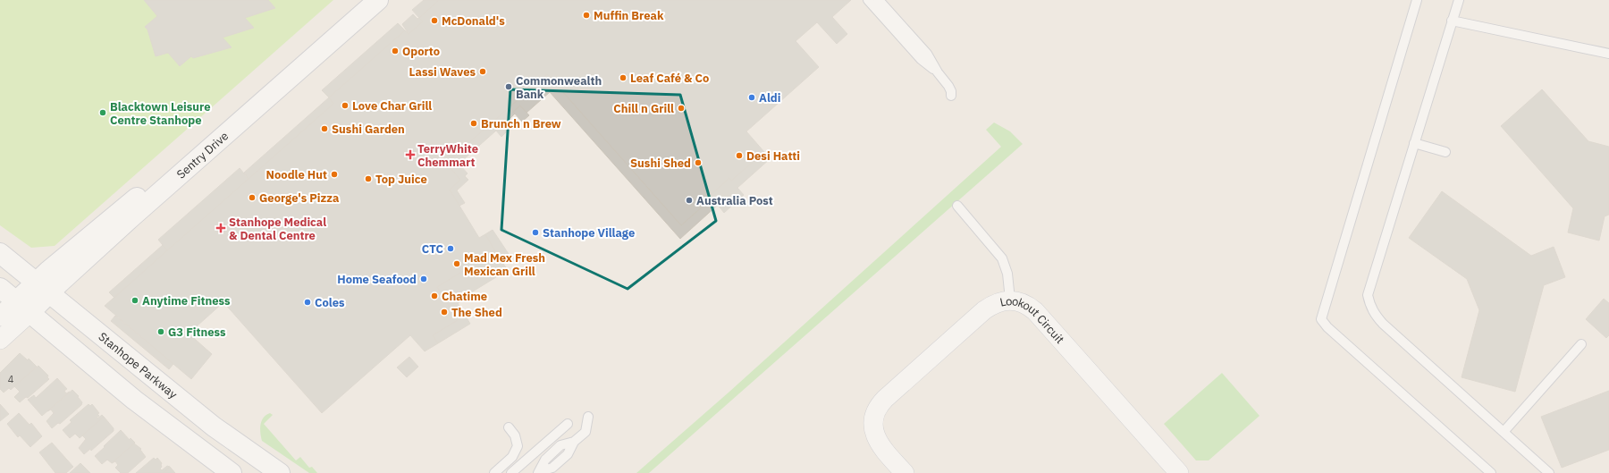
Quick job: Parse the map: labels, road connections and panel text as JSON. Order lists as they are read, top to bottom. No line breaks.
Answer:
{"streets":{"street":["Sentry Drive","Lookout Circuit","Stanhope Parkway"]},"crossings":[["Sentry Drive","Stanhope Parkway"]],"places":{"other":["Muffin Break","McDonald's","Oporto","Lassi Waves","Leaf Café & Co","Commonwealth Bank","Aldi","Love Char Grill","Chill n Grill","Blacktown Leisure Centre Stanhope","Brunch n Brew","Sushi Garden","Desi Hatti","Sushi Shed","Noodle Hut","Top Juice","George's Pizza","Australia Post","Stanhope Village","CTC","Mad Mex Fresh Mexican Grill","Home Seafood","Chatime","Anytime Fitness","Coles","The Shed","G3 Fitness"],"health":["TerryWhite Chemmart","Stanhope Medical & Dental Centre"]},"house_numbers":["4"]}
